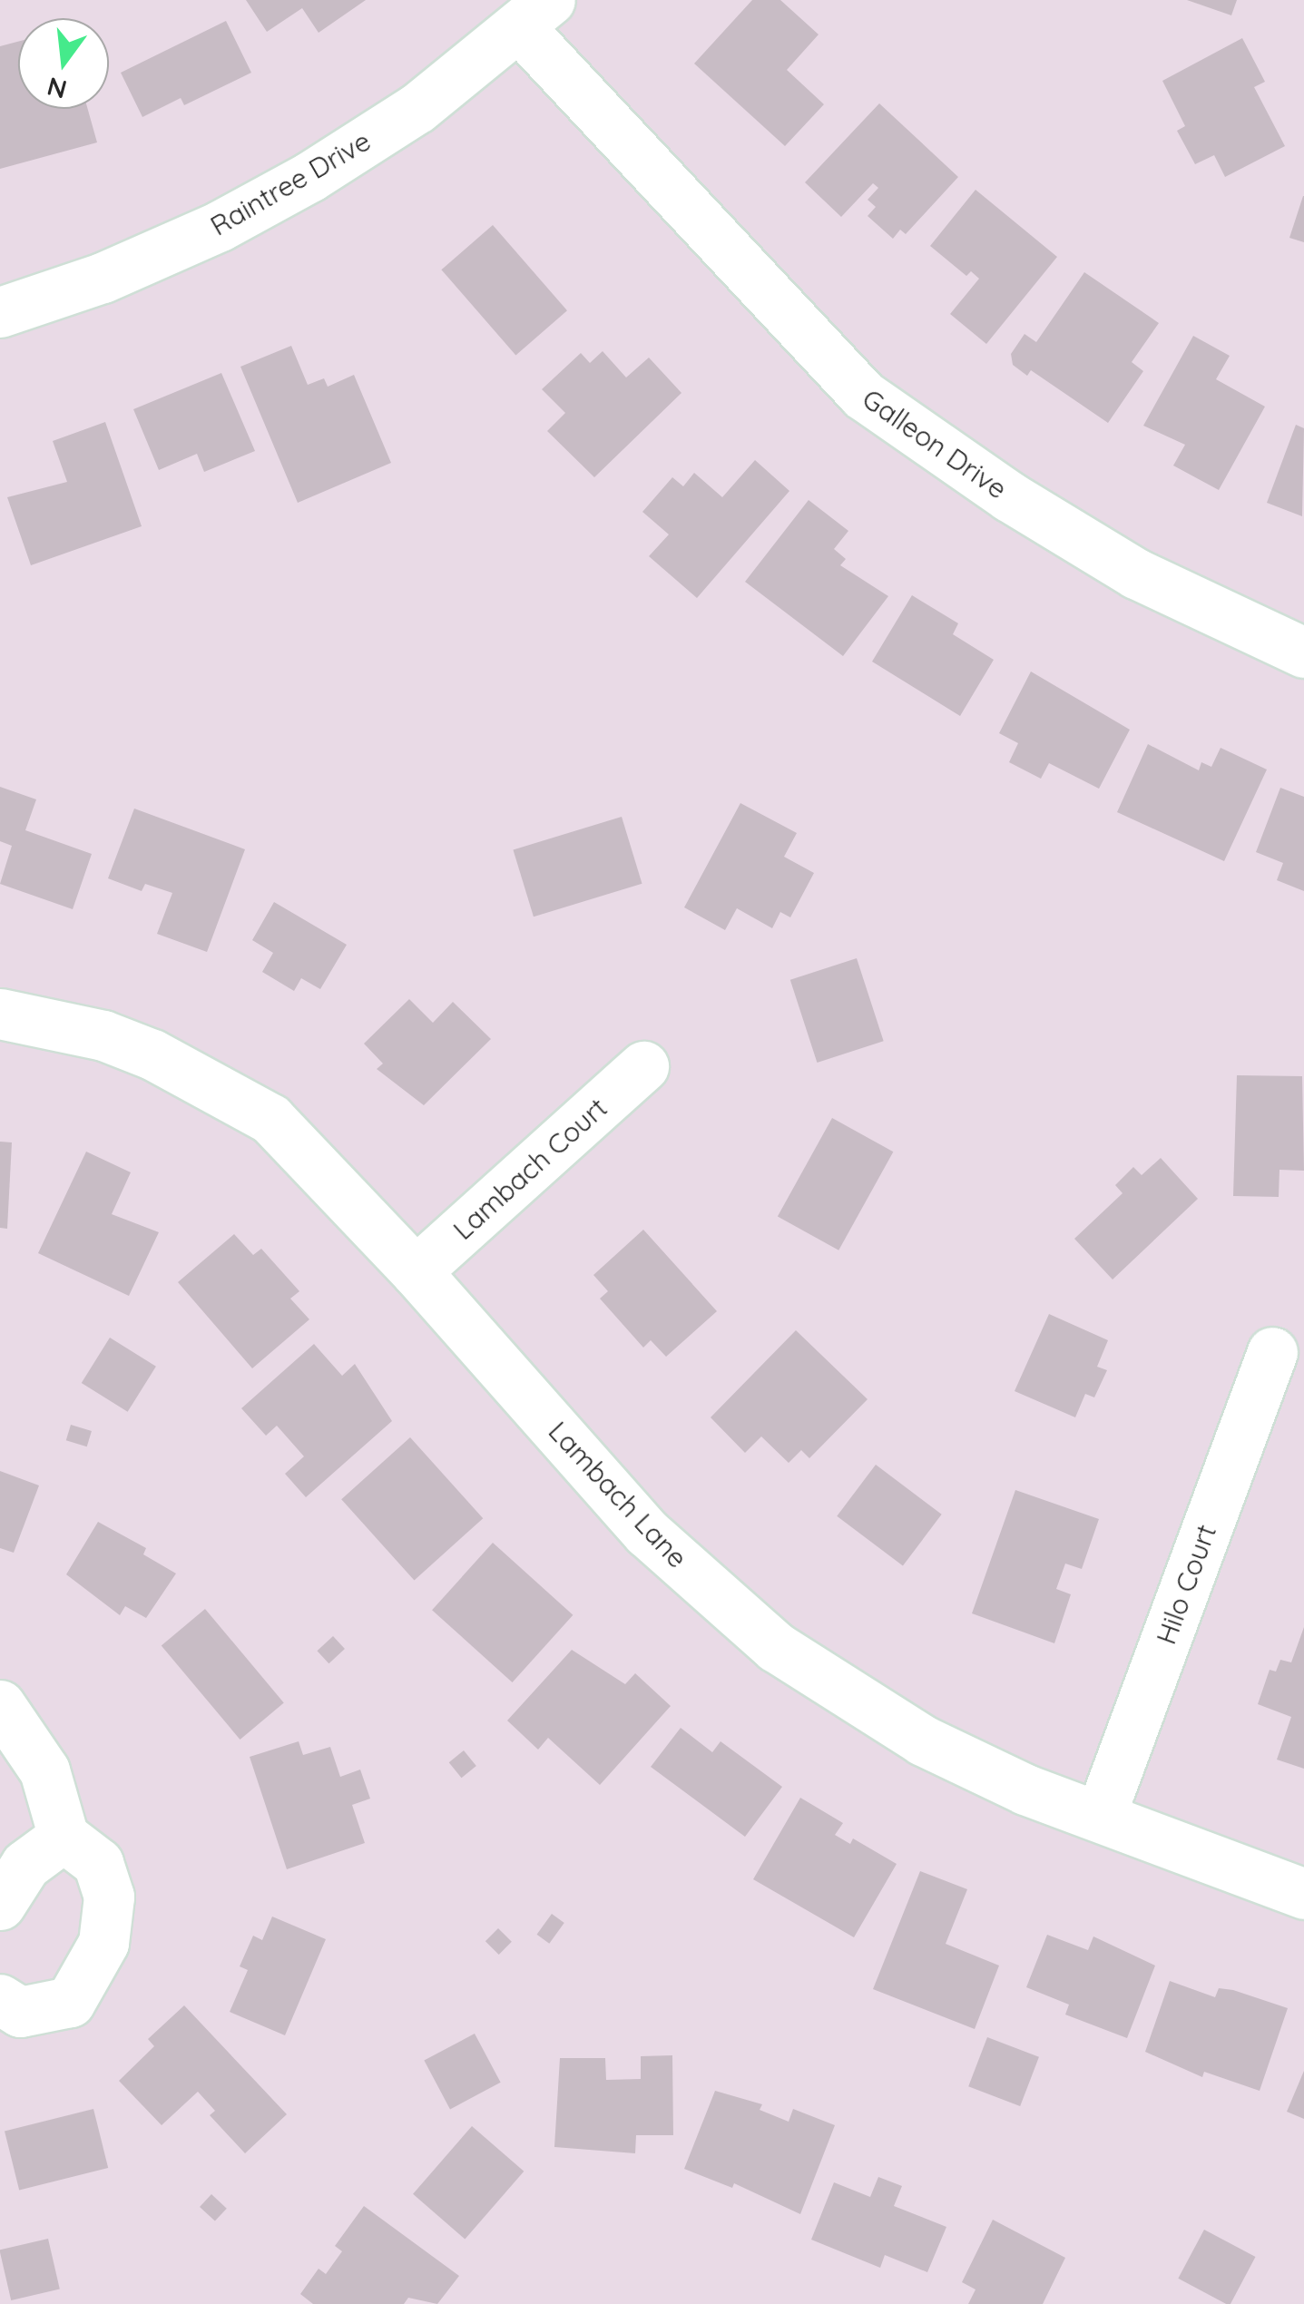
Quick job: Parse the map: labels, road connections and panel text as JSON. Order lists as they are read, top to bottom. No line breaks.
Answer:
{"streets":{"street":["Raintree Drive","Galleon Drive","Lambach Court","Lambach Lane","Hilo Court"]},"crossings":[["Raintree Drive","Galleon Drive"],["Lambach Court","Lambach Lane"],["Lambach Lane","Hilo Court"]],"north":"bottom"}
